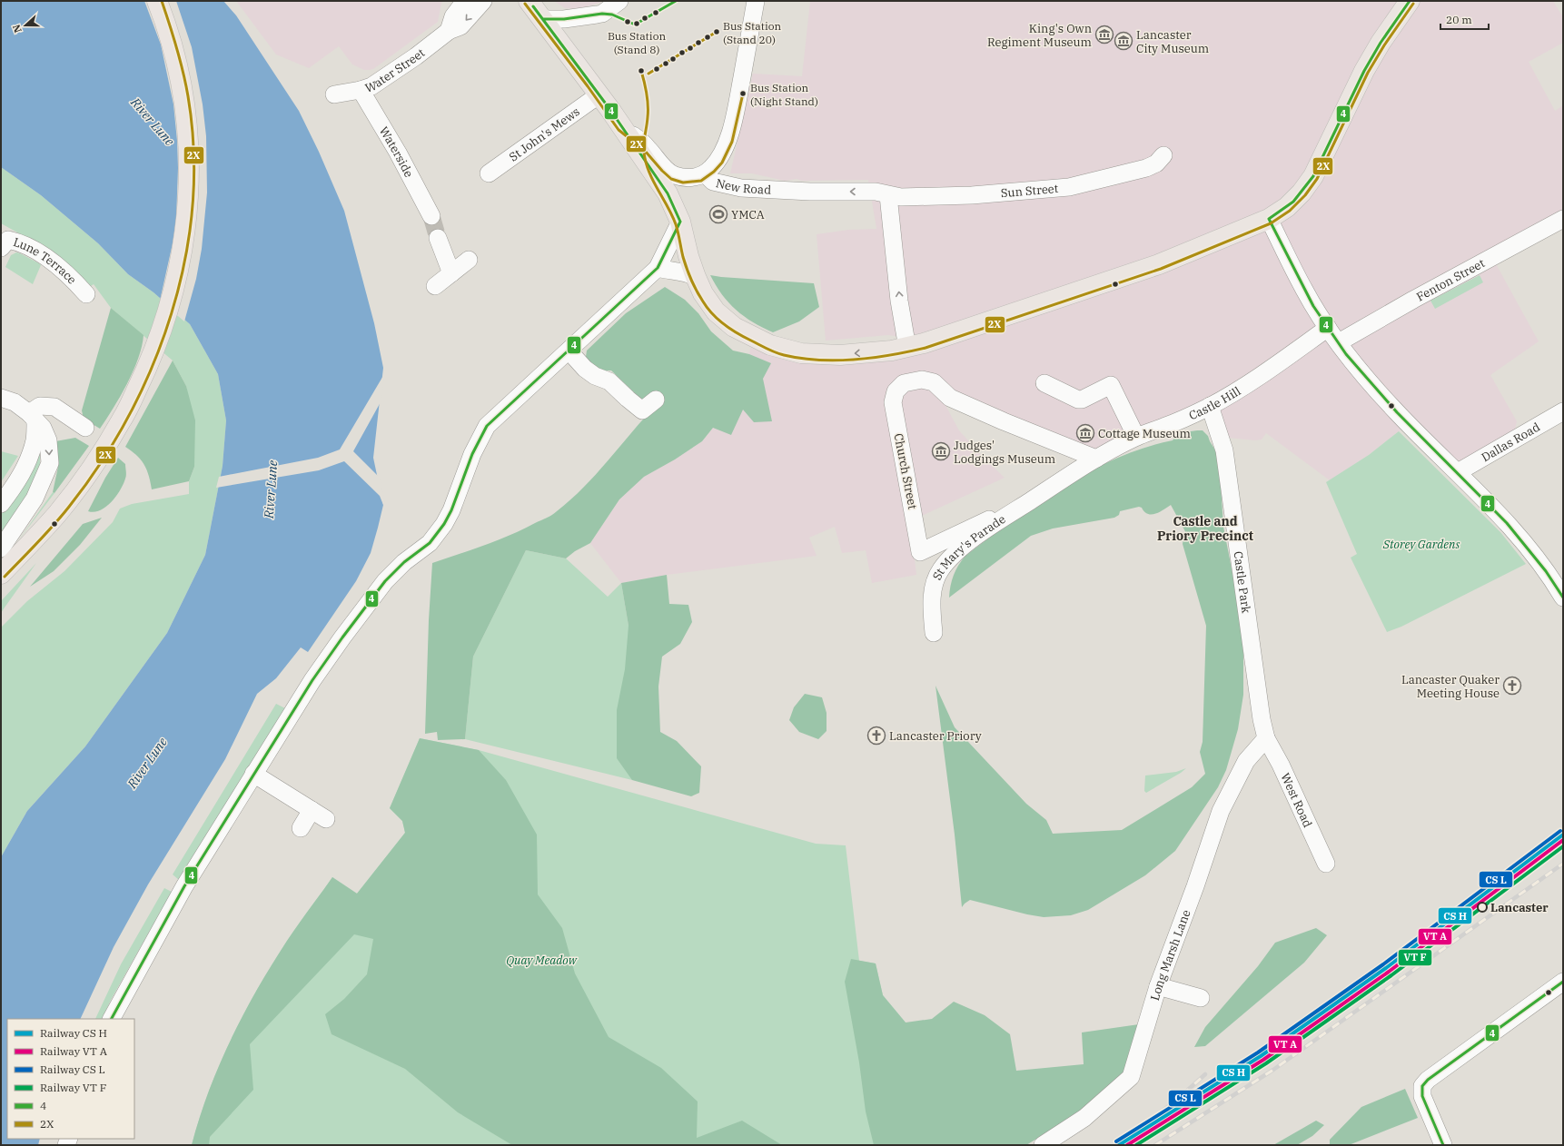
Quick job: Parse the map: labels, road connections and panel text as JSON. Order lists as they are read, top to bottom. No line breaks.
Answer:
{"streets":{"street":["Water Street","St John's Mews","Waterside","New Road","Sun Street","Lune Terrace","Fenton Street","Castle Hill","Dallas Road","Church Street","St Mary's Parade","Castle Park","West Road","Long Marsh Lane"]},"crossings":[["Water Street","Waterside"],["New Road","Sun Street"],["Castle Hill","Church Street"],["Castle Hill","St Mary's Parade"],["Castle Hill","Castle Park"],["Church Street","St Mary's Parade"],["Castle Park","West Road"],["Castle Park","Long Marsh Lane"],["West Road","Long Marsh Lane"]],"one_way":["New Road"],"districts":["Castle and Priory Precinct"],"water":["River Lune"],"parks":["Storey Gardens","Quay Meadow"],"places":{"other":["Bus Station (Stand 8)","Bus Station (Stand 20)","Bus Station (Night Stand)","Lancaster"],"museum":["King's Own Regiment Museum","Lancaster City Museum","Cottage Museum","Judges' Lodgings Museum"],"sports":["YMCA"],"church":["Lancaster Quaker Meeting House","Lancaster Priory"]},"lines":["transit line 4","transit line 2X"],"legend":["Railway CS H","Railway VT A","Railway CS L","Railway VT F","4","2X"],"scale_bar":"20 m","north":"left"}
